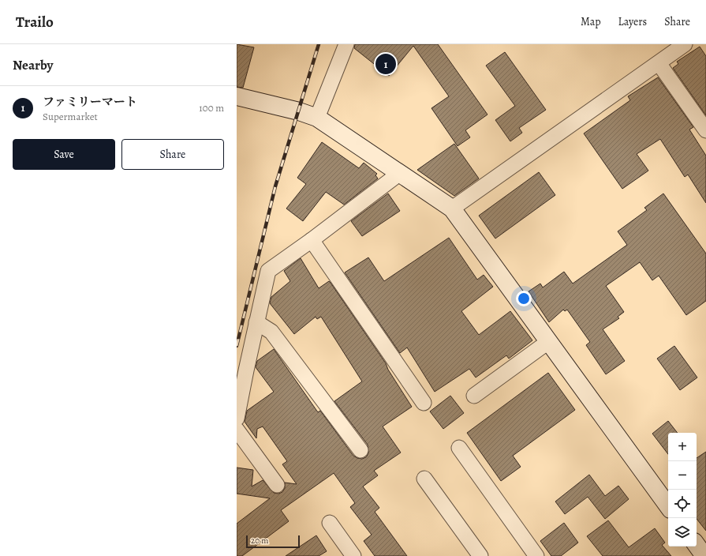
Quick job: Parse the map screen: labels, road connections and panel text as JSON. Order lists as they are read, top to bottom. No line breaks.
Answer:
{"scale_bar":"20 m","page":{"header":"Trailo","nav":["Map","Layers","Share"],"heading":"Nearby","pins":"1","list":[{"mark":"1","name":"ファミリーマート","note":"Supermarket","value":"100 m"}],"buttons":["Save","Share"],"map_buttons":["+","−"],"scale":"20 m"}}
